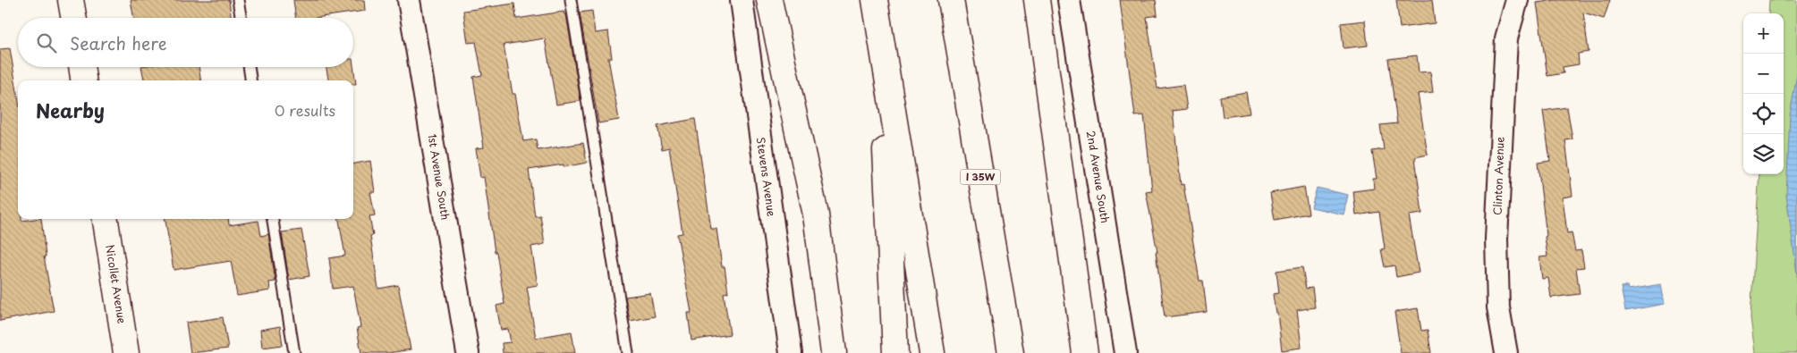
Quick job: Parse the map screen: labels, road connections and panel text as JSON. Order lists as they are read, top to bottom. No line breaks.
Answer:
{"streets":{"main road":["I 35W","Nicollet Avenue"],"street":["Clinton Avenue","1st Avenue South","Stevens Avenue","2nd Avenue South"]},"page":{"map_buttons":["+","−"],"search":"Search here","heading":["Nearby","0 results"]}}
